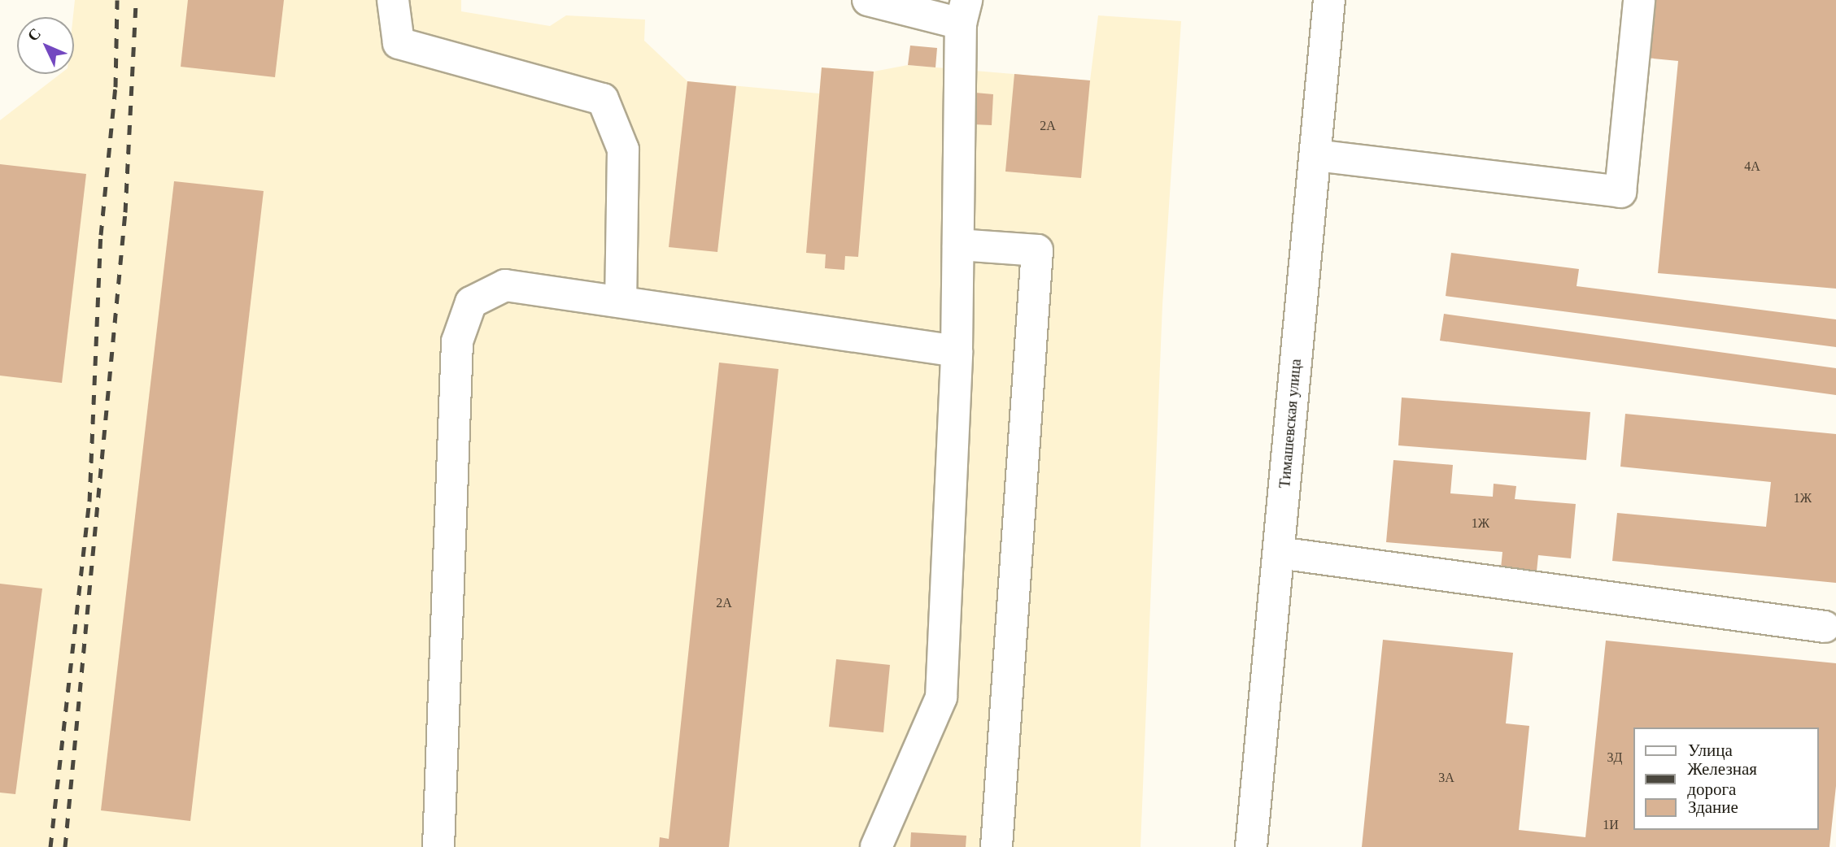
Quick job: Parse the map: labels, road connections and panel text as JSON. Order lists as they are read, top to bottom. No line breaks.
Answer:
{"streets":{"street":["Тимашевская улица"]},"house_numbers":["2А","4А","1Ж","1Ж","2А","3Д","3А","1И"],"legend":["Улица","Железная дорога","Здание"],"north":"top left"}
